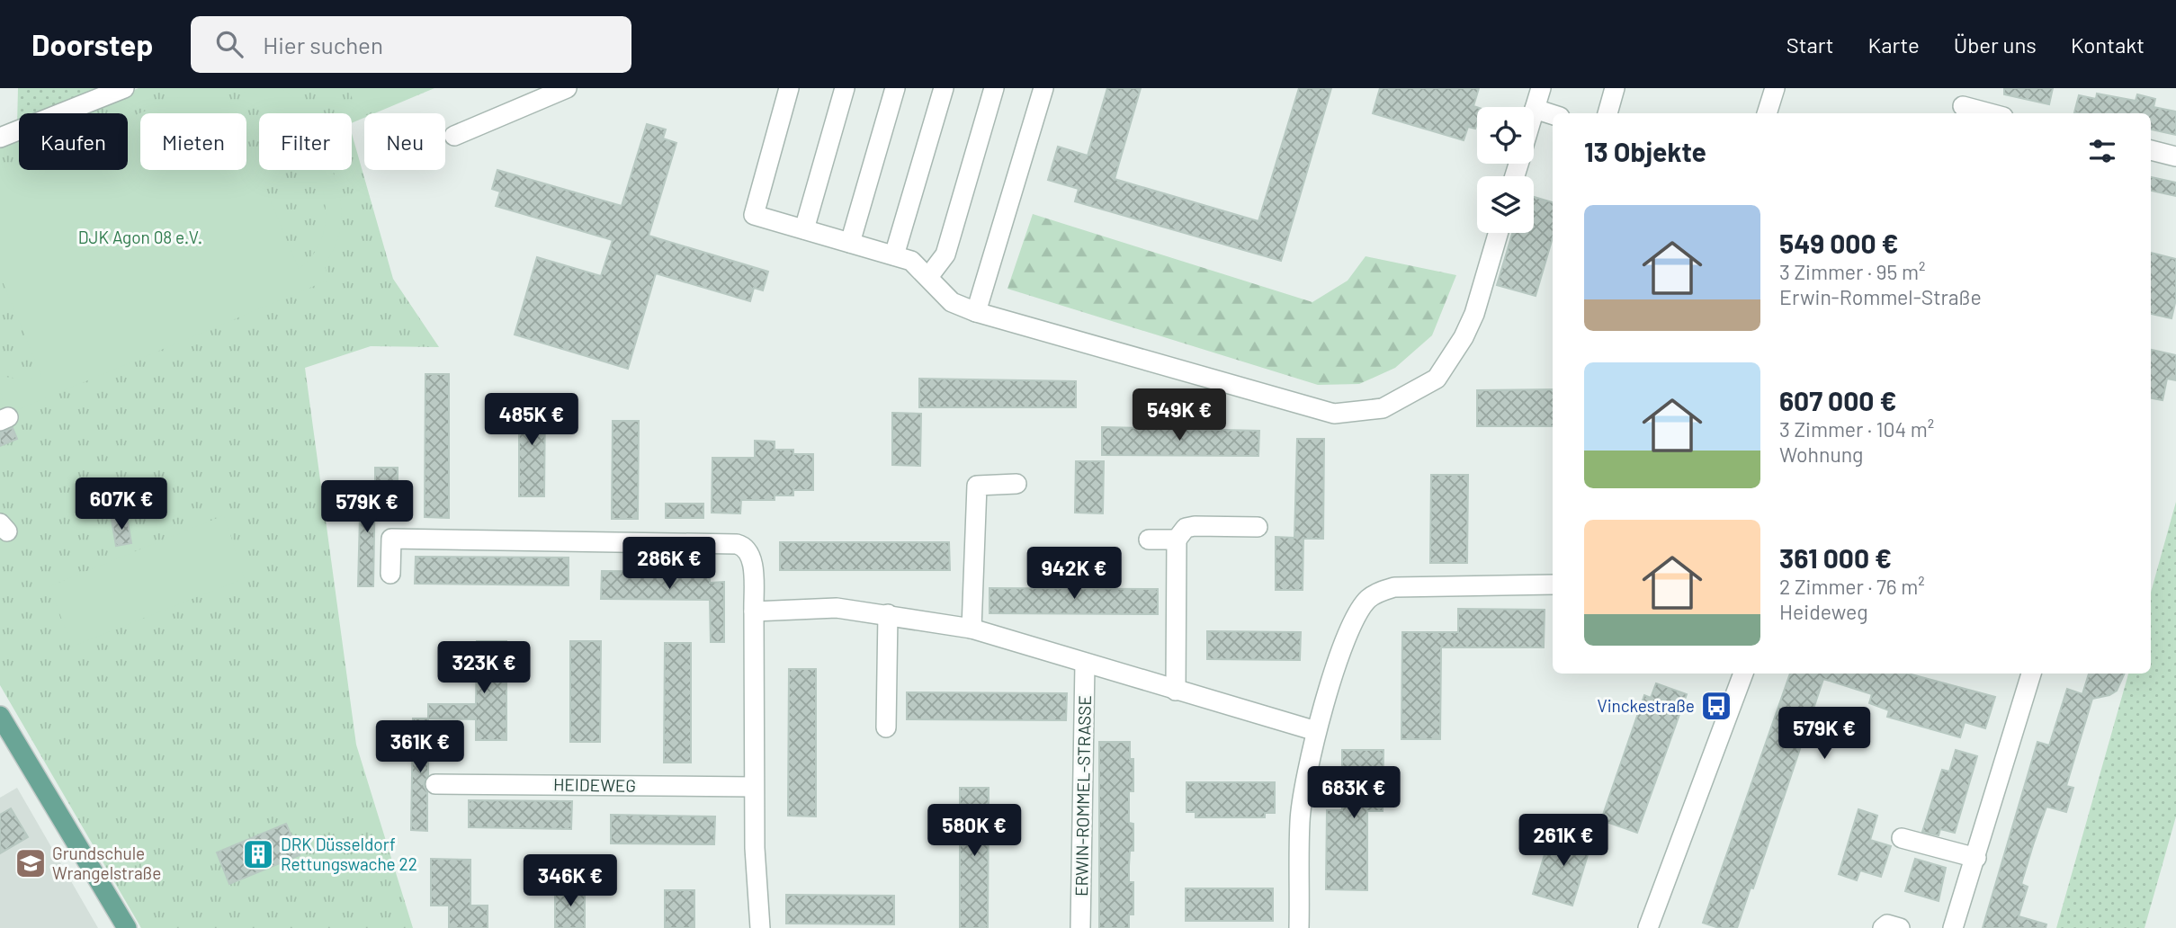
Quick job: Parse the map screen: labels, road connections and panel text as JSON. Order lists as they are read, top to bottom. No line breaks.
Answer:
{"streets":{"street":["HEIDEWEG","ERWIN-ROMMEL-STRASSE"]},"parks":["DJK Agon 08 e.V."],"places":{"bus stop":["Vinckestraße"],"building":["DRK Düsseldorf Rettungswache 22"],"school or university":["Grundschule Wrangelstraße"]},"page":{"header":"Doorstep","search":"Hier suchen","nav":["Start","Karte","Über uns","Kontakt"],"chip":["Kaufen","Mieten","Filter","Neu"],"heading":"13 Objekte","list":[{"name":"549 000 €","note":"3 Zimmer · 95 m² · Erwin-Rommel-Straße"},{"name":"607 000 €","note":"3 Zimmer · 104 m² · Wohnung"},{"name":"361 000 €","note":"2 Zimmer · 76 m² · Heideweg"}],"price":["549K €","485K €","607K €","579K €","286K €","942K €","323K €","579K €","361K €","683K €","580K €","261K €","346K €"]}}
